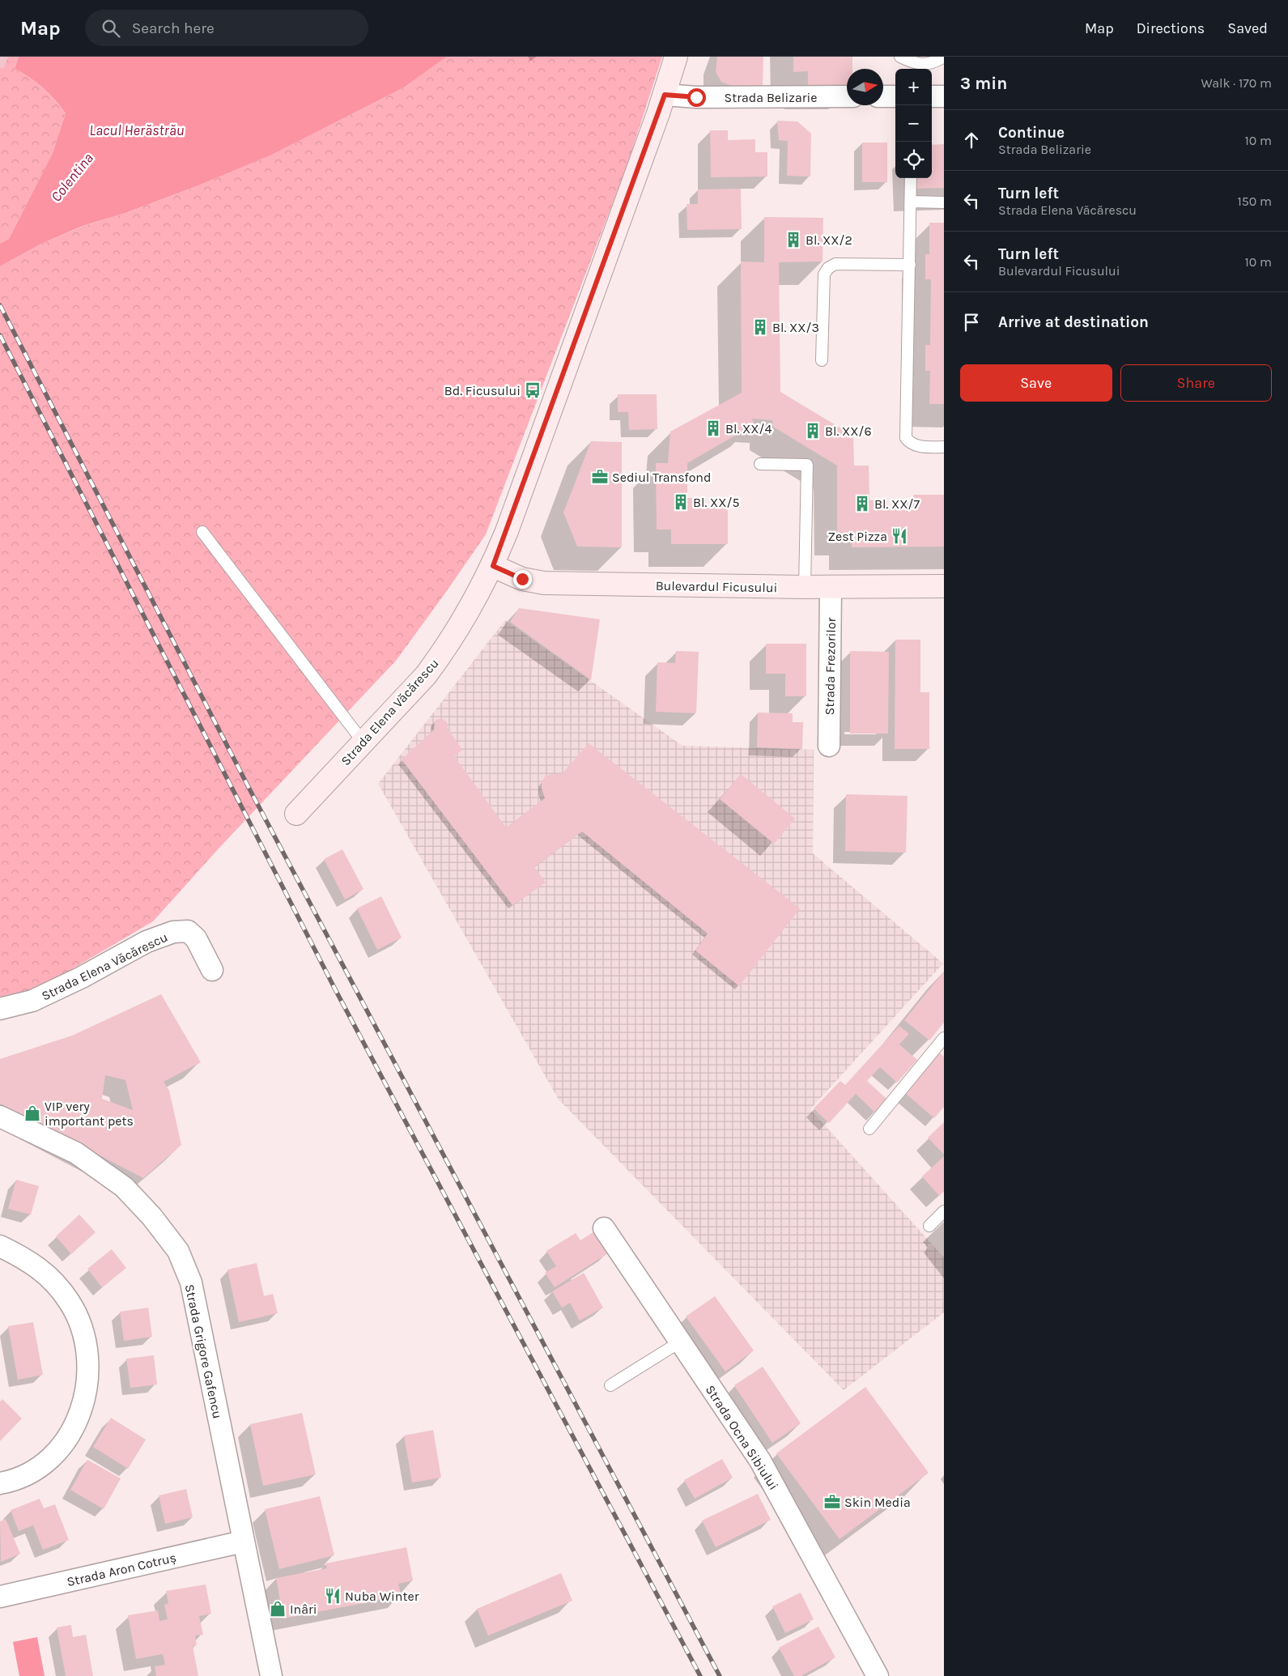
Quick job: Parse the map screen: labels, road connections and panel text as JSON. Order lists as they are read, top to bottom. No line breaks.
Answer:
{"streets":{"street":["Strada Belizarie","Bulevardul Ficusului","Strada Frezorilor","Strada Elena Văcărescu","Strada Grigore Gafencu","Strada Ocna Sibiului","Strada Aron Cotruș"]},"crossings":[["Strada Belizarie","Strada Elena Văcărescu"],["Bulevardul Ficusului","Strada Frezorilor"],["Bulevardul Ficusului","Strada Elena Văcărescu"],["Strada Grigore Gafencu","Strada Aron Cotruș"]],"water":["Lacul Herăstrău","Colentina"],"places":{"building":["Bl. XX/2","Bl. XX/3","Bl. XX/4","Bl. XX/6","Bl. XX/5","Bl. XX/7"],"bus stop":["Bd. Ficusului"],"office":["Sediul Transfond","Skin Media"],"restaurant":["Zest Pizza","Nuba Winter"],"shop":["VIP very important pets","Inâri"]},"north":"right","page":{"header":"Map","search":"Search here","nav":["Map","Directions","Saved"],"heading":["3 min","Walk · 170 m"],"map_buttons":["+","−"],"list":[["Continue","Strada Belizarie","10 m"],["Turn left","Strada Elena Văcărescu","150 m"],["Turn left","Bulevardul Ficusului","10 m"],"Arrive at destination"],"buttons":["Save","Share"]}}
